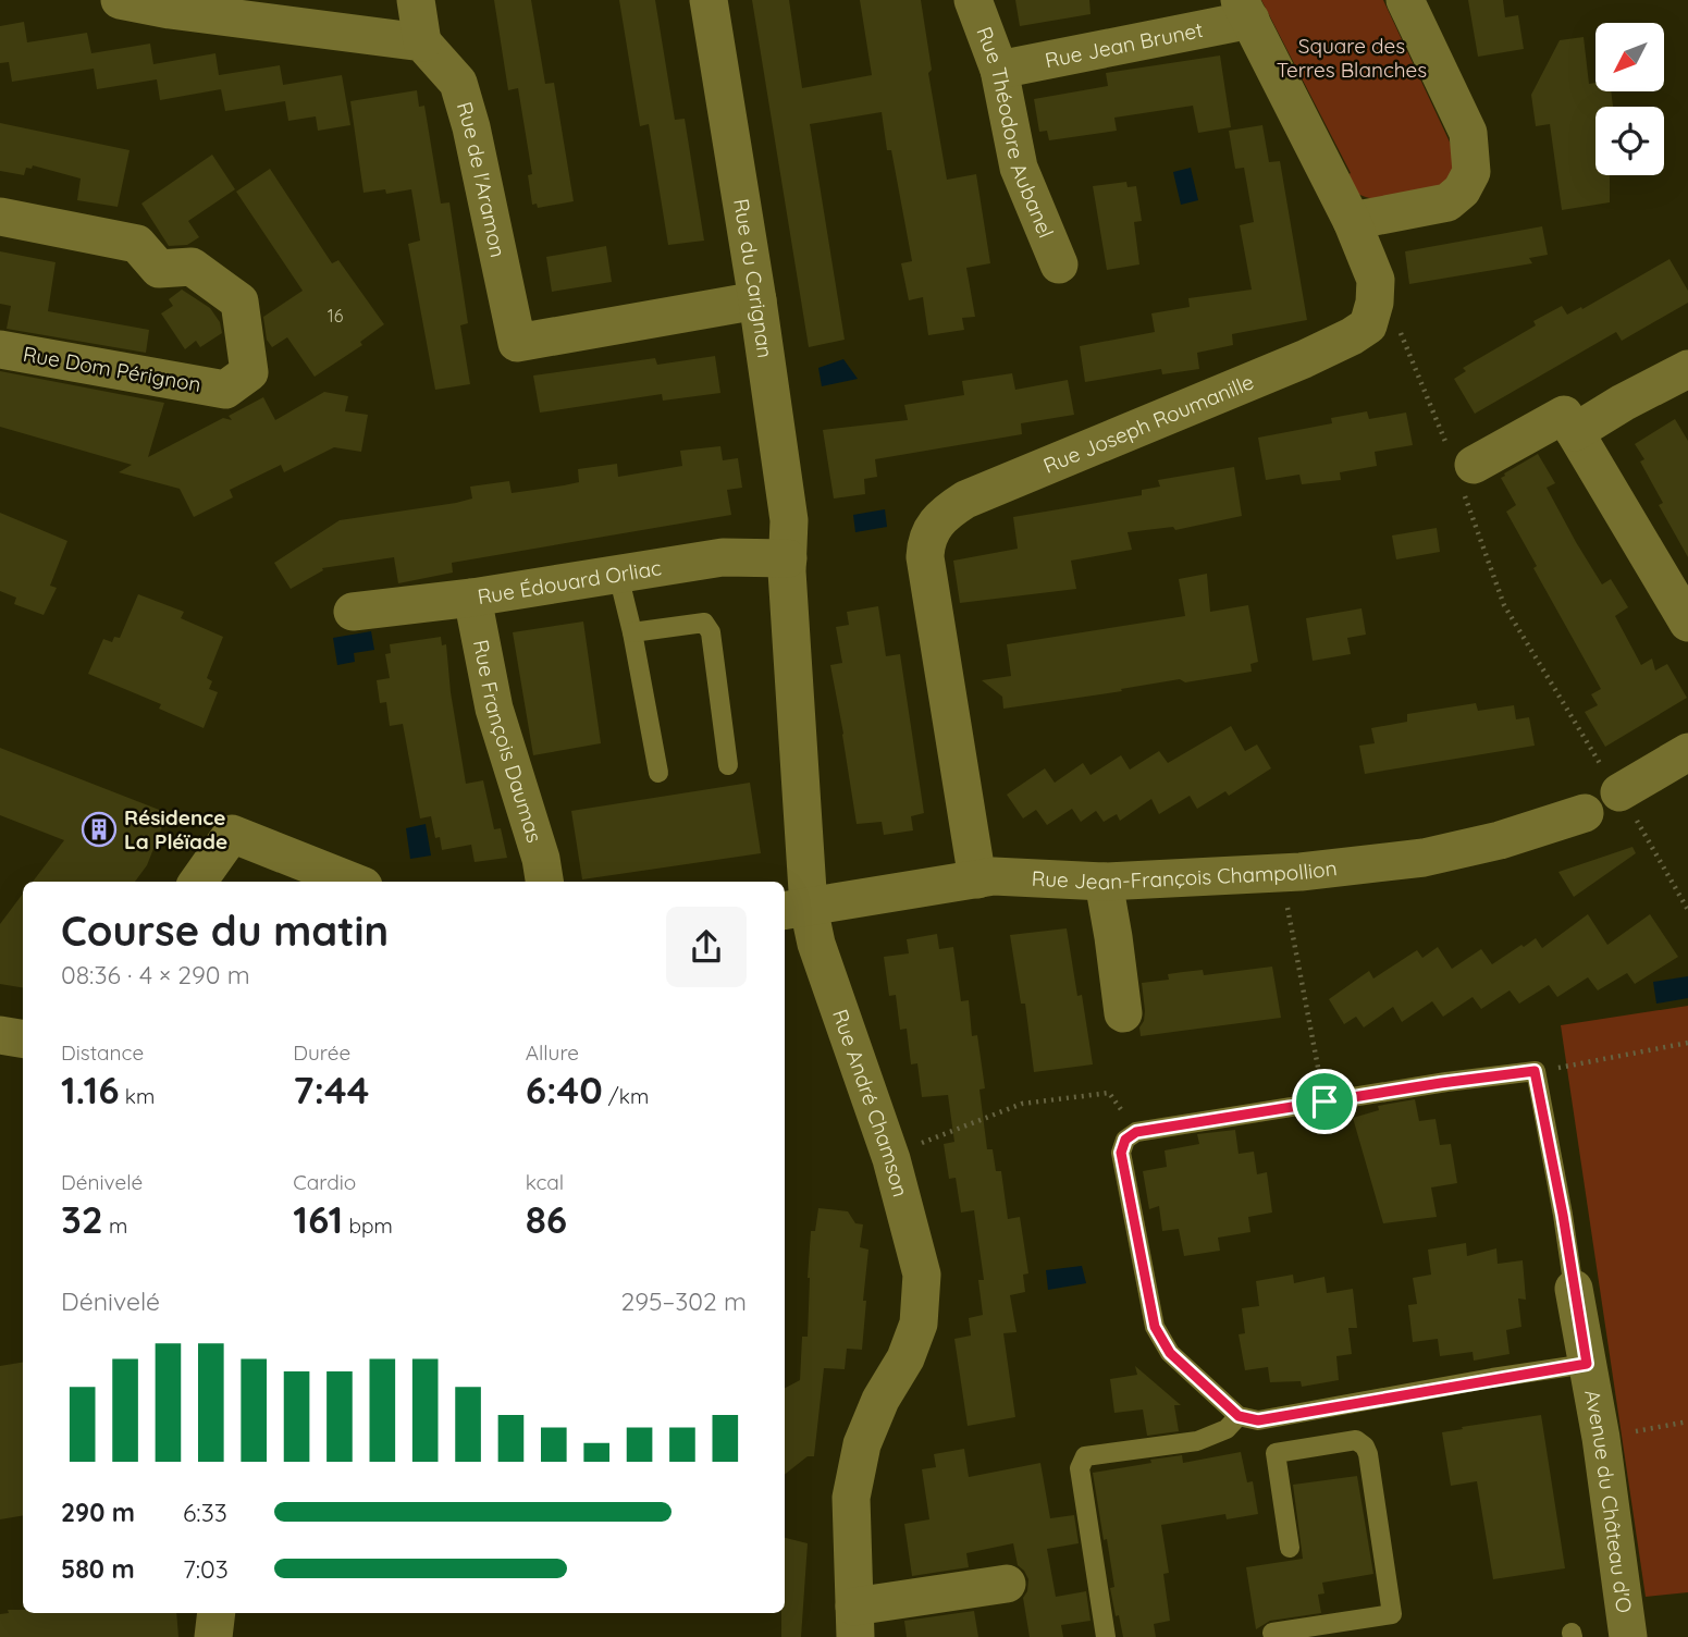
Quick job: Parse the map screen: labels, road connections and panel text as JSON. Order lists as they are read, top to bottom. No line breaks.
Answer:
{"streets":{"street":["Rue Jean Brunet","Rue Théodore Aubanel","Rue de l'Aramon","Rue du Carignan","Rue Dom Pérignon","Rue Joseph Roumanille","Rue Édouard Orliac","Rue François Daumas","Rue Jean-François Champollion","Rue André Chamson","Avenue du Château d'O"]},"crossings":[["Rue Jean Brunet","Rue Théodore Aubanel"],["Rue de l'Aramon","Rue du Carignan"],["Rue du Carignan","Rue Édouard Orliac"],["Rue du Carignan","Rue André Chamson"],["Rue Joseph Roumanille","Rue Jean-François Champollion"],["Rue Édouard Orliac","Rue François Daumas"],["Rue Édouard Orliac","Rue André Chamson"],["Rue Jean-François Champollion","Rue André Chamson"]],"parks":["Square des Terres Blanches"],"places":{"building":["Résidence La Pléïade"]},"house_numbers":["16"],"north":"bottom left","page":{"heading":["Course du matin","08:36 · 4 × 290 m"],"stats":[["Distance","1.16 km"],["Durée","7:44"],["Allure","6:40 /km"],["Dénivelé","32 m"],["Cardio","161 bpm"],["kcal","86"]],"chart":["Dénivelé","295–302 m"],"list":[{"name":"290 m","note":"6:33"},{"name":"580 m","note":"7:03"}]}}
